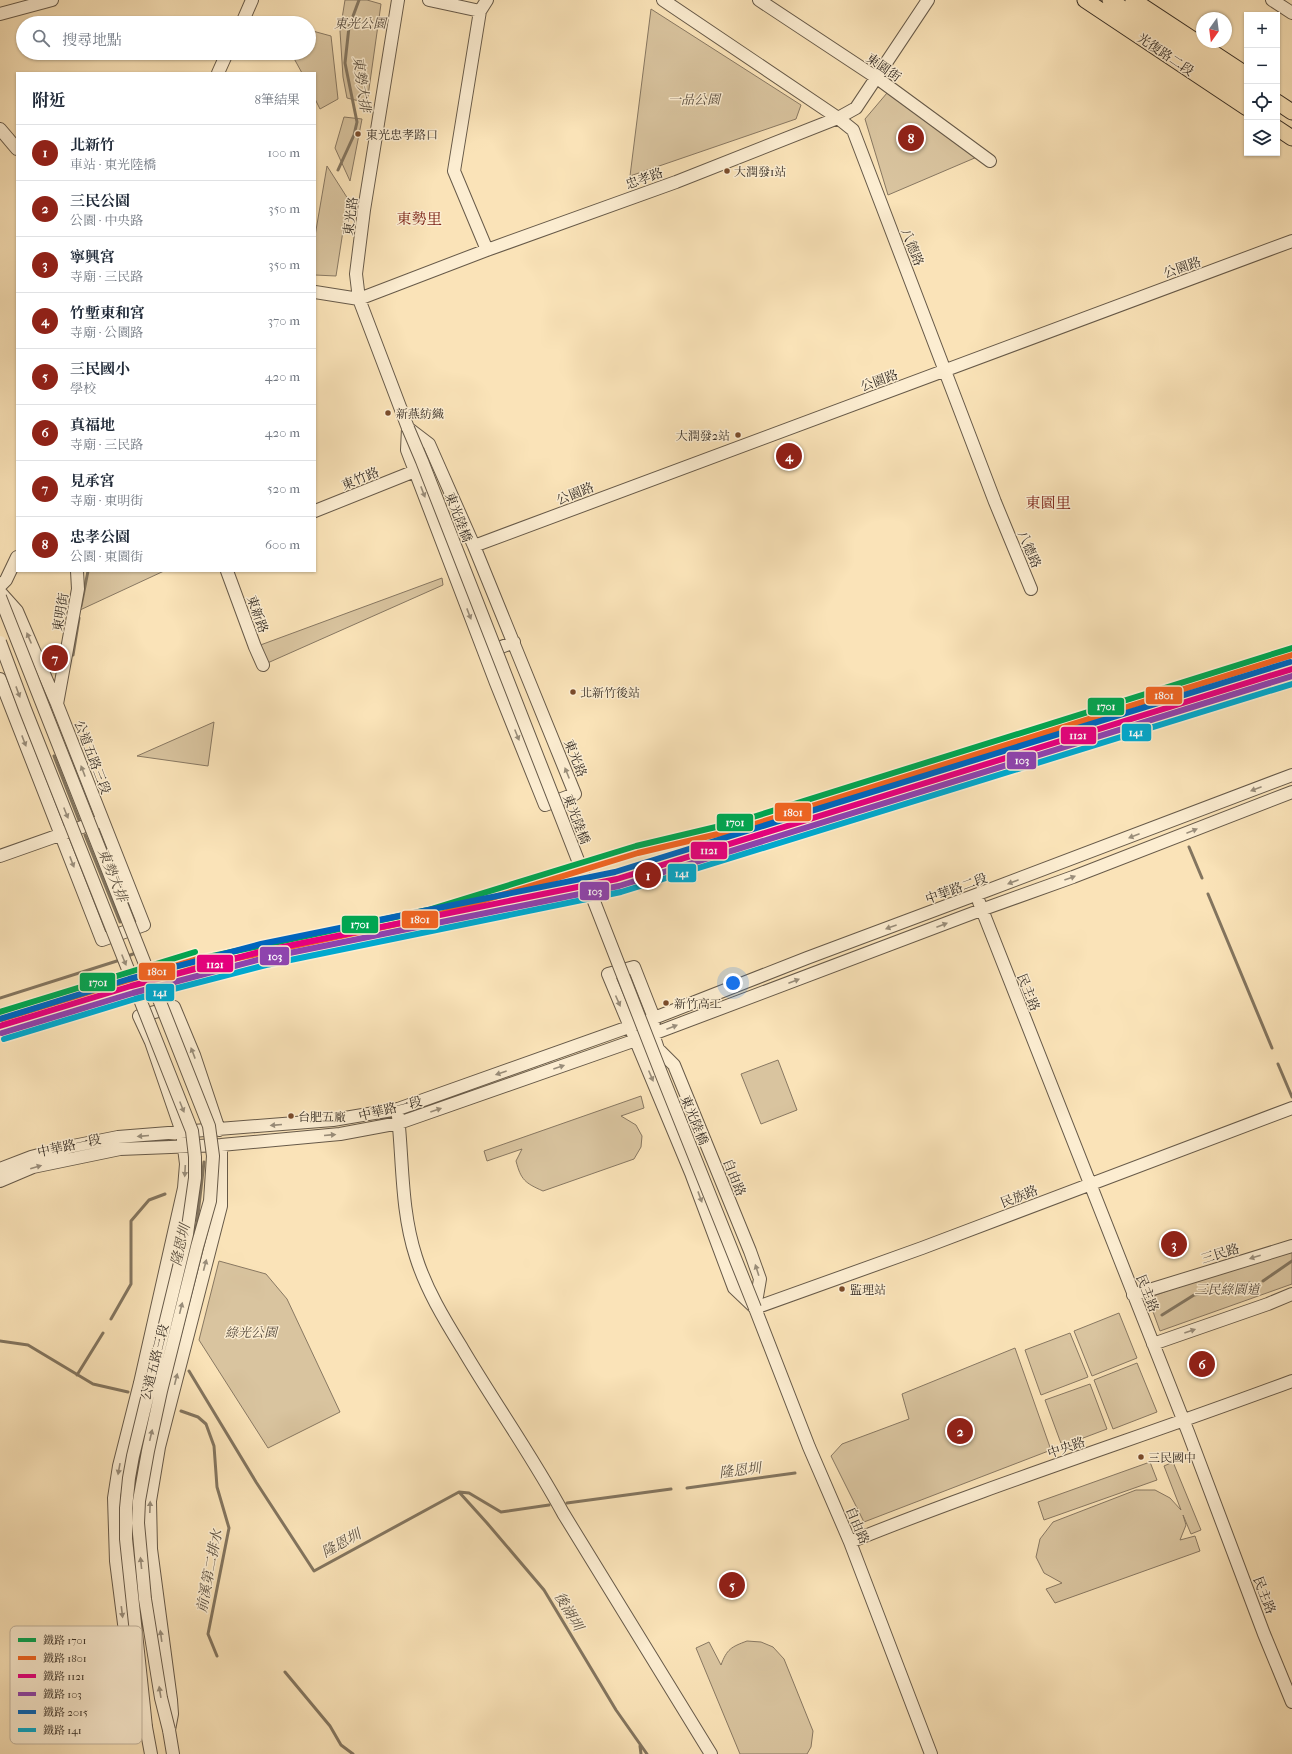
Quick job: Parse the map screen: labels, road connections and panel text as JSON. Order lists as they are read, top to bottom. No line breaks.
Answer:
{"streets":{"main road":["光復路二段"],"street":["東園街","忠孝路","東光路","八德路","公園路","東竹路","東光陸橋","東明街","東新路","公道五路三段","中華路二段","民主路","中華路一段","自由路","民族路","三民路","中央路"]},"crossings":[["東園街","忠孝路"],["忠孝路","東光路"],["忠孝路","八德路"],["東光路","公園路"],["東光路","東竹路"],["東光路","東光陸橋"],["八德路","公園路"],["東光陸橋","自由路"],["東光陸橋","民族路"],["東明街","公道五路三段"],["公道五路三段","中華路一段"],["中華路二段","民主路"],["中華路二段","中華路一段"],["中華路二段","自由路"],["民主路","民族路"],["民主路","三民路"],["民主路","中央路"],["中華路一段","自由路"],["自由路","民族路"],["自由路","中央路"]],"districts":["東勢里","東園里"],"water":["東勢大排","隆恩圳","前溪第二排水","後湖圳"],"parks":["東光公園","一品公園","三民綠園道","綠光公園"],"places":["東光忠孝路口","大潤發1站","新燕紡織","大潤發2站","北新竹後站","新竹高工","台肥五廠","監理站","三民國中"],"lines":["rail line 1701","rail line 1801","rail line 2015","rail line 1121","rail line 103","rail line 141"],"legend":["鐵路 1701","鐵路 1801","鐵路 1121","鐵路 103","鐵路 2015","鐵路 141"],"north":"bottom","page":{"map_buttons":["+","−"],"search":"搜尋地點","heading":["附近","8筆結果"],"pins":["8","4","7","1","3","6","2","5"],"list":[{"mark":"1","name":"北新竹","note":"車站 · 東光陸橋","value":"100 m"},{"mark":"2","name":"三民公園","note":"公園 · 中央路","value":"350 m"},{"mark":"3","name":"寧興宮","note":"寺廟 · 三民路","value":"350 m"},{"mark":"4","name":"竹塹東和宮","note":"寺廟 · 公園路","value":"370 m"},{"mark":"5","name":"三民國小","note":"學校","value":"420 m"},{"mark":"6","name":"真福地","note":"寺廟 · 三民路","value":"420 m"},{"mark":"7","name":"見承宮","note":"寺廟 · 東明街","value":"520 m"},{"mark":"8","name":"忠孝公園","note":"公園 · 東園街","value":"600 m"}]}}
